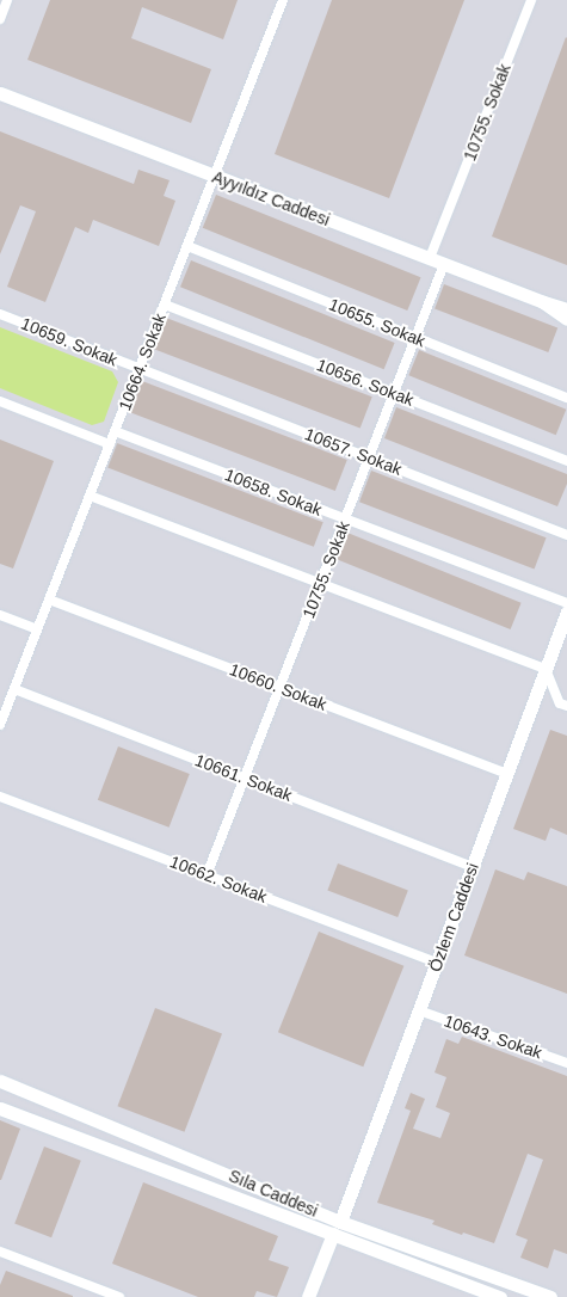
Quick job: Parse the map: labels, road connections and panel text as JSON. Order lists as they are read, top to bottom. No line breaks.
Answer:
{"streets":{"street":["10755. Sokak","Ayyıldız Caddesi","10655. Sokak","10659. Sokak","10664. Sokak","10656. Sokak","10657. Sokak","10658. Sokak","10660. Sokak","10661. Sokak","10662. Sokak","Özlem Caddesi","10643. Sokak","Sıla Caddesi"]},"crossings":[["10755. Sokak","Ayyıldız Caddesi"],["10755. Sokak","10655. Sokak"],["10755. Sokak","10656. Sokak"],["10755. Sokak","10657. Sokak"],["10755. Sokak","10658. Sokak"],["10755. Sokak","10660. Sokak"],["10755. Sokak","10661. Sokak"],["10755. Sokak","10662. Sokak"],["Ayyıldız Caddesi","10664. Sokak"],["10655. Sokak","10664. Sokak"],["10659. Sokak","10664. Sokak"],["10659. Sokak","10657. Sokak"],["10664. Sokak","10656. Sokak"],["10664. Sokak","10657. Sokak"],["10664. Sokak","10658. Sokak"],["10664. Sokak","10660. Sokak"],["10664. Sokak","10661. Sokak"],["10660. Sokak","Özlem Caddesi"],["10661. Sokak","Özlem Caddesi"],["10662. Sokak","Özlem Caddesi"],["Özlem Caddesi","10643. Sokak"],["Özlem Caddesi","Sıla Caddesi"]]}
